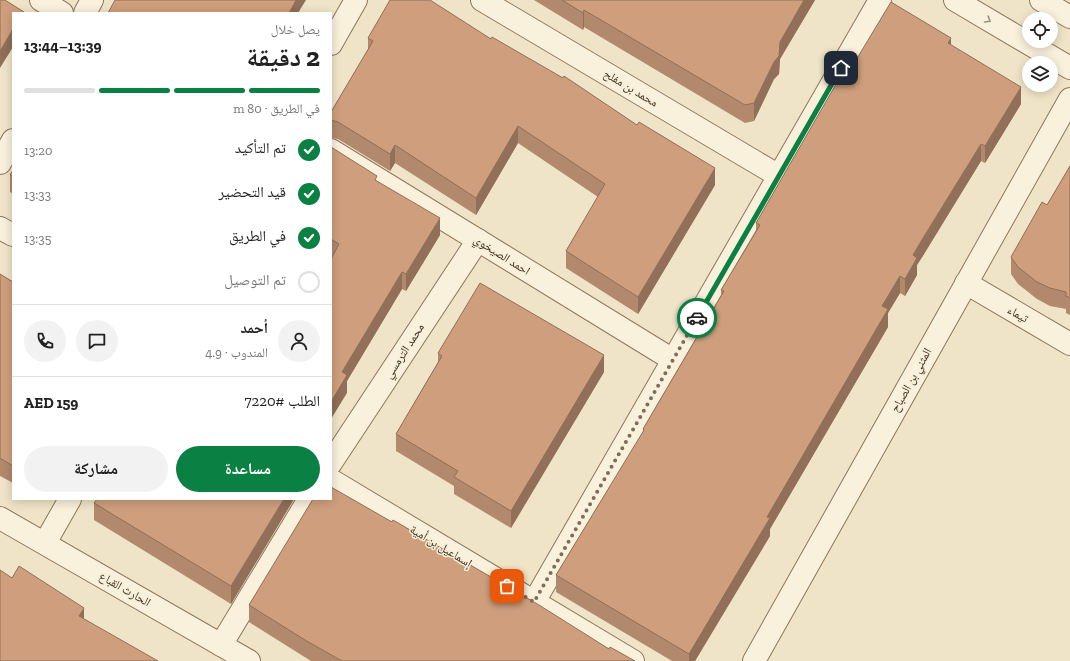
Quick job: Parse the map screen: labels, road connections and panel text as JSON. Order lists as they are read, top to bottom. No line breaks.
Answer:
{"streets":{"street":["محمد بن مفلح","احمد الصيخوي","تيماء","محمد الترمسي","المثني بن الصباح","إسماعيل بن أمية","الحارث القباع"]},"crossings":[["احمد الصيخوي","محمد الترمسي"],["تيماء","المثني بن الصباح"]],"page":{"heading":["2 دقيقة","يصل خلال","13:39–13:44"],"panel":["أحمد","المندوب · 4.9","الطلب #7220","AED 159"],"bar":"في الطريق · 80 m","list":[["تم التأكيد","13:20"],["قيد التحضير","13:33"],["في الطريق","13:35"],"تم التوصيل"],"buttons":["مساعدة","مشاركة"]}}
